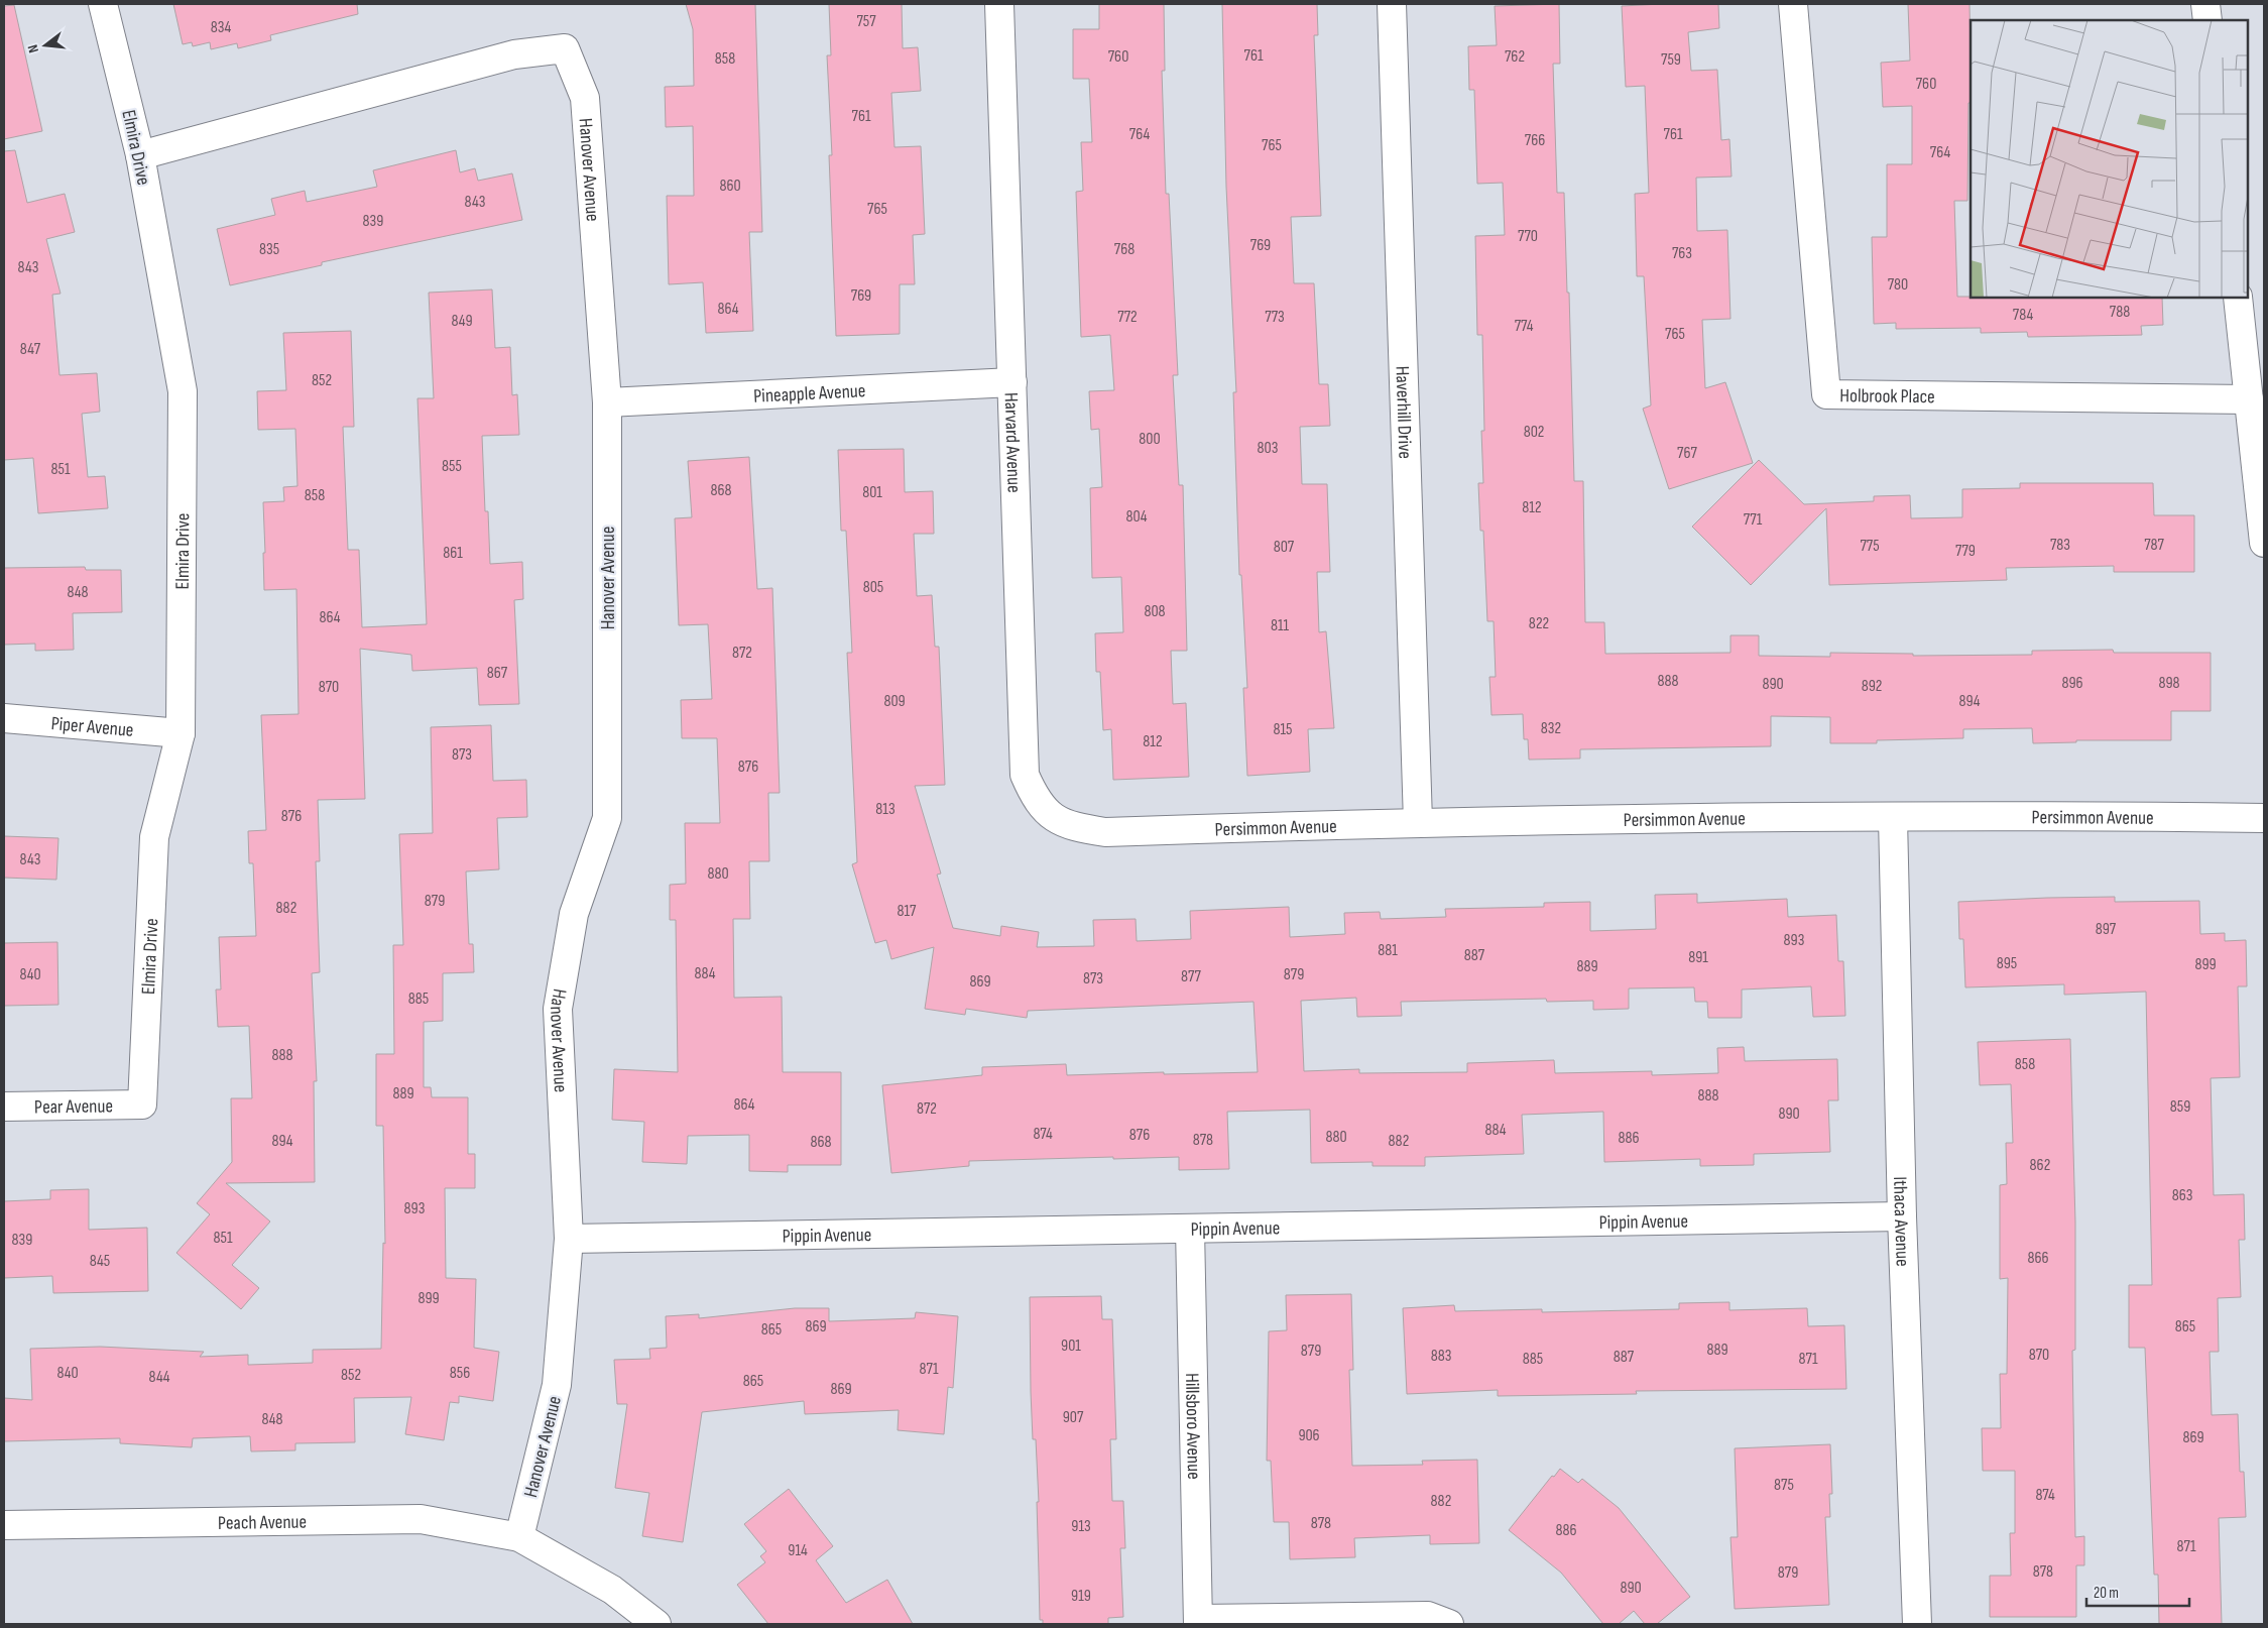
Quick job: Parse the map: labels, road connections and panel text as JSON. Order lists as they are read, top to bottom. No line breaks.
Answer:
{"streets":{"street":["Elmira Drive","Hanover Avenue","Pineapple Avenue","Holbrook Place","Haverhill Drive","Harvard Avenue","Piper Avenue","Persimmon Avenue","Pear Avenue","Pippin Avenue","Ithaca Avenue","Hillsboro Avenue","Peach Avenue"]},"crossings":[["Elmira Drive","Hanover Avenue"],["Elmira Drive","Piper Avenue"],["Elmira Drive","Pear Avenue"],["Hanover Avenue","Pineapple Avenue"],["Hanover Avenue","Pippin Avenue"],["Hanover Avenue","Peach Avenue"],["Pineapple Avenue","Harvard Avenue"],["Haverhill Drive","Persimmon Avenue"],["Harvard Avenue","Persimmon Avenue"],["Persimmon Avenue","Ithaca Avenue"],["Pippin Avenue","Ithaca Avenue"],["Pippin Avenue","Hillsboro Avenue"]],"house_numbers":["757","834","761","760","762","858","759","760","761","764","761","766","765","764","860","843","765","839","770","769","835","768","763","843","780","769","864","788","784","772","773","849","774","765","847","852","802","800","803","767","855","851","868","801","858","812","804","771","783","787","775","807","779","861","805","848","808","864","822","811","872","867","888","896","898","890","892","870","809","894","832","815","812","873","876","813","876","843","880","879","882","817","897","893","881","887","891","895","899","889","884","840","879","877","873","869","885","888","858","889","888","864","859","872","890","884","874","876","880","886","878","894","882","868","862","863","893","851","839","866","845","899","869","865","865","901","889","879","870","883","887","885","871","871","840","856","852","844","865","869","907","848","906","869","875","874","882","878","913","886","871","914","878","879","890","919"],"scale_bar":"20 m","north":"left"}
